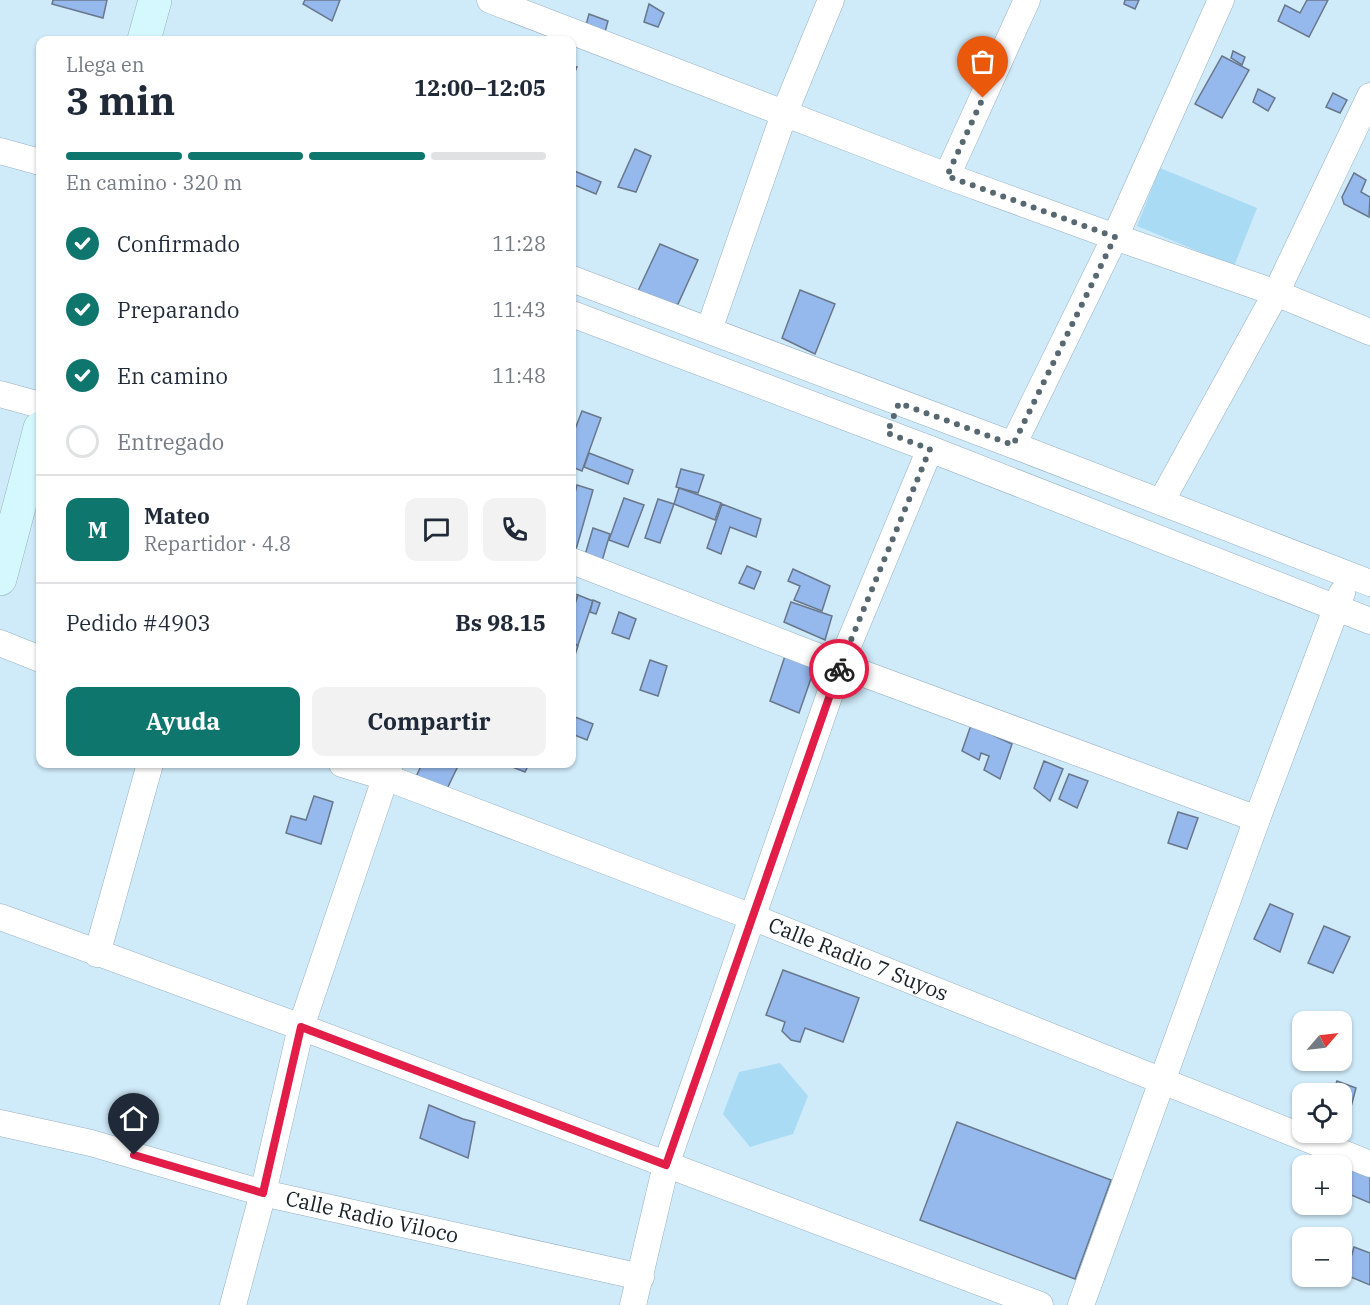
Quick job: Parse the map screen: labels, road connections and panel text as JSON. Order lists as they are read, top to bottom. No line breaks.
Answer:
{"streets":{"street":["Calle Radio 7 Suyos","Calle Radio Viloco"]},"north":"top right","page":{"heading":["3 min","Llega en","12:00–12:05"],"panel":["Mateo","Repartidor · 4.8","Pedido #4903","Bs 98.15"],"bar":"En camino · 320 m","list":[["Confirmado","11:28"],["Preparando","11:43"],["En camino","11:48"],"Entregado"],"round":"M","buttons":["Ayuda","Compartir"],"map_buttons":["+","−"]}}
